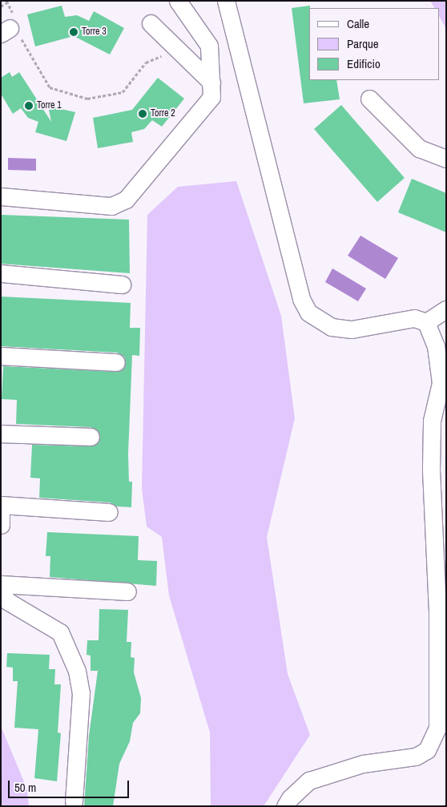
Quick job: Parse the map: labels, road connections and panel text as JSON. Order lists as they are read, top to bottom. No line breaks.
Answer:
{"places":["Torre 3","Torre 1","Torre 2"],"legend":["Calle","Parque","Edificio"],"scale_bar":"50 m"}
